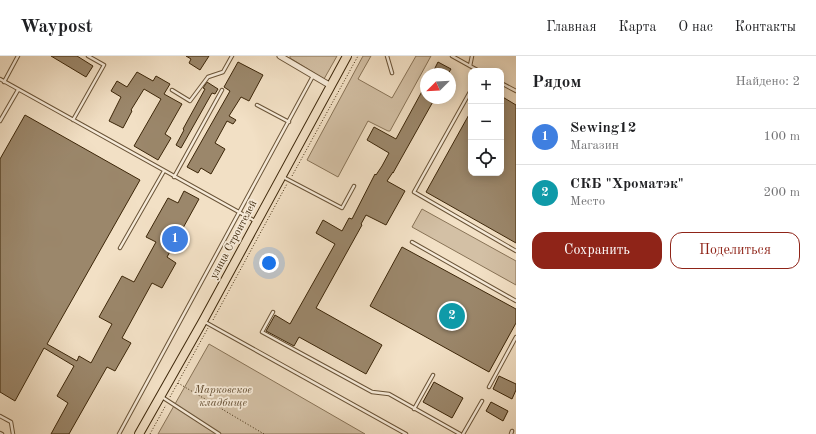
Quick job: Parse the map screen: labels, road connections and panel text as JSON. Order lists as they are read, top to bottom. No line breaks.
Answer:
{"streets":{"main road":["улица Строителей"]},"parks":["Марковское кладбище"],"north":"bottom left","page":{"header":"Waypost","nav":["Главная","Карта","О нас","Контакты"],"heading":["Рядом","Найдено: 2"],"map_buttons":["+","−"],"list":[{"mark":"1","name":"Sewing12","note":"Магазин","value":"100 m"},{"mark":"2","name":"СКБ \"Хроматэк\"","note":"Место","value":"200 m"}],"buttons":["Сохранить","Поделиться"],"pins":["1","2"]}}
